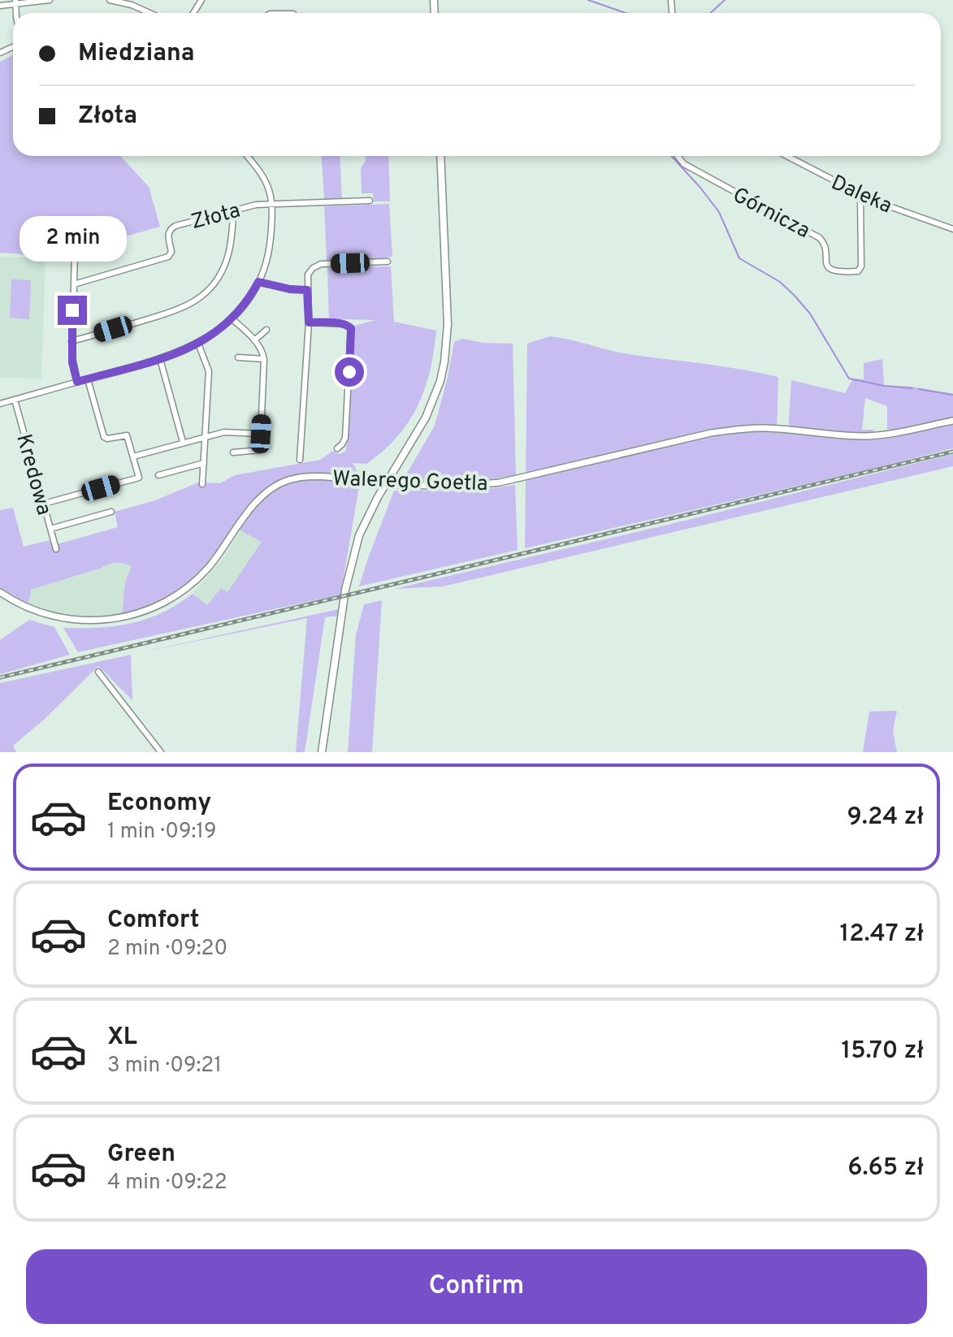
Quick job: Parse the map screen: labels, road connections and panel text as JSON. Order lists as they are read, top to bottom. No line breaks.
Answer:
{"streets":{"street":["Daleka","Górnicza","Złota","Kredowa","Walerego Goetla"]},"crossings":[["Daleka","Górnicza"]],"page":{"banner":["Miedziana","Złota"],"bubble":"2 min","list":[{"name":"Economy","note":"1 min · 09:19","value":"9.24 zł"},{"name":"Comfort","note":"2 min · 09:20","value":"12.47 zł"},{"name":"XL","note":"3 min · 09:21","value":"15.70 zł"},{"name":"Green","note":"4 min · 09:22","value":"6.65 zł"}],"buttons":"Confirm"}}
